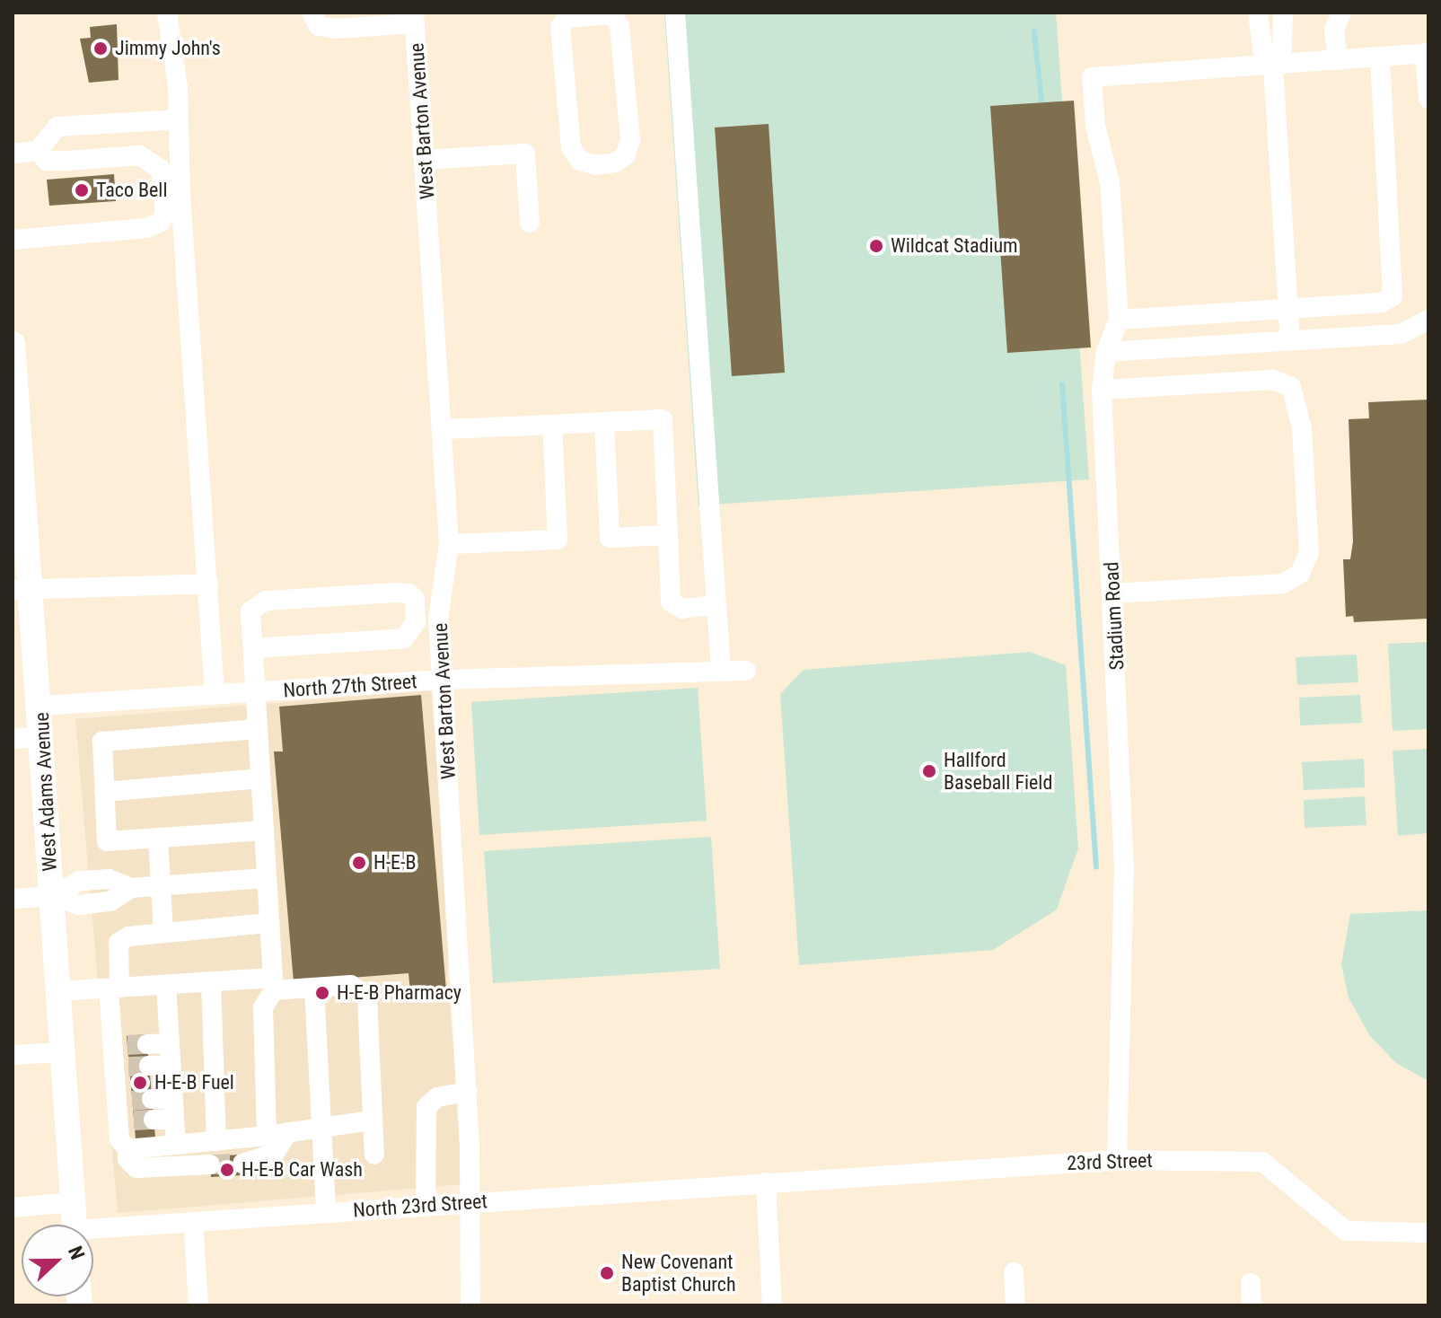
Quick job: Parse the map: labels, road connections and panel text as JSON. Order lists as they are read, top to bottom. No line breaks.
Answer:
{"streets":{"main road":["West Adams Avenue"],"street":["West Barton Avenue","Stadium Road","North 27th Street","23rd Street","North 23rd Street"]},"crossings":[["West Barton Avenue","North 27th Street"],["West Barton Avenue","North 23rd Street"],["Stadium Road","23rd Street"],["North 27th Street","West Adams Avenue"],["23rd Street","North 23rd Street"]],"places":["Jimmy John's","Taco Bell","Wildcat Stadium","Hallford Baseball Field","H-E-B","H-E-B Pharmacy","H-E-B Fuel","H-E-B Car Wash","New Covenant Baptist Church"],"north":"right"}
